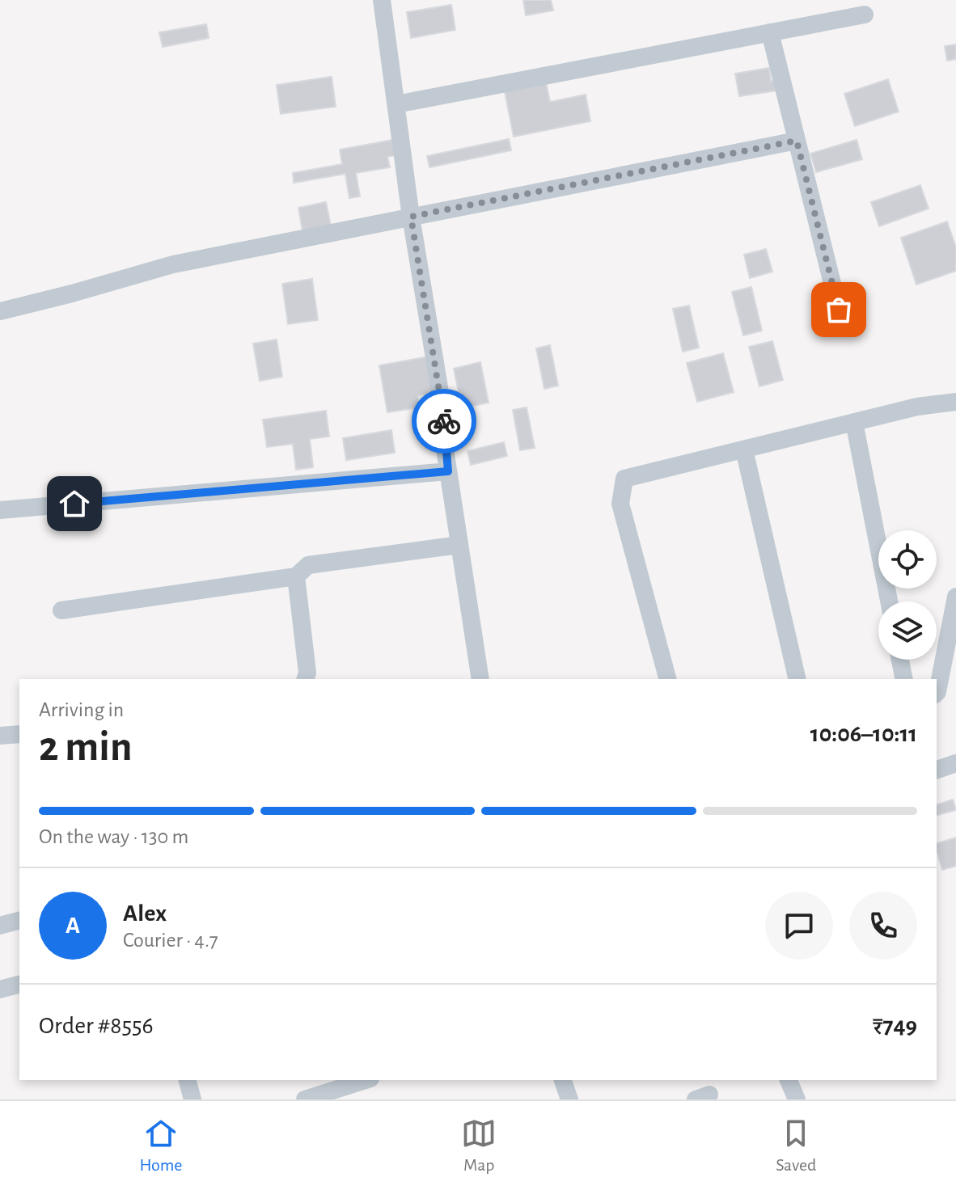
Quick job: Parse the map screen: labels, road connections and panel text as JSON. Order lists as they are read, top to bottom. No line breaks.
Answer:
{"page":{"heading":["2 min","Arriving in","10:06–10:11"],"panel":["Alex","Courier · 4.7","Order #8556","₹749"],"bar":"On the way · 130 m","round":"A","tabs":["Home","Map","Saved"]}}
